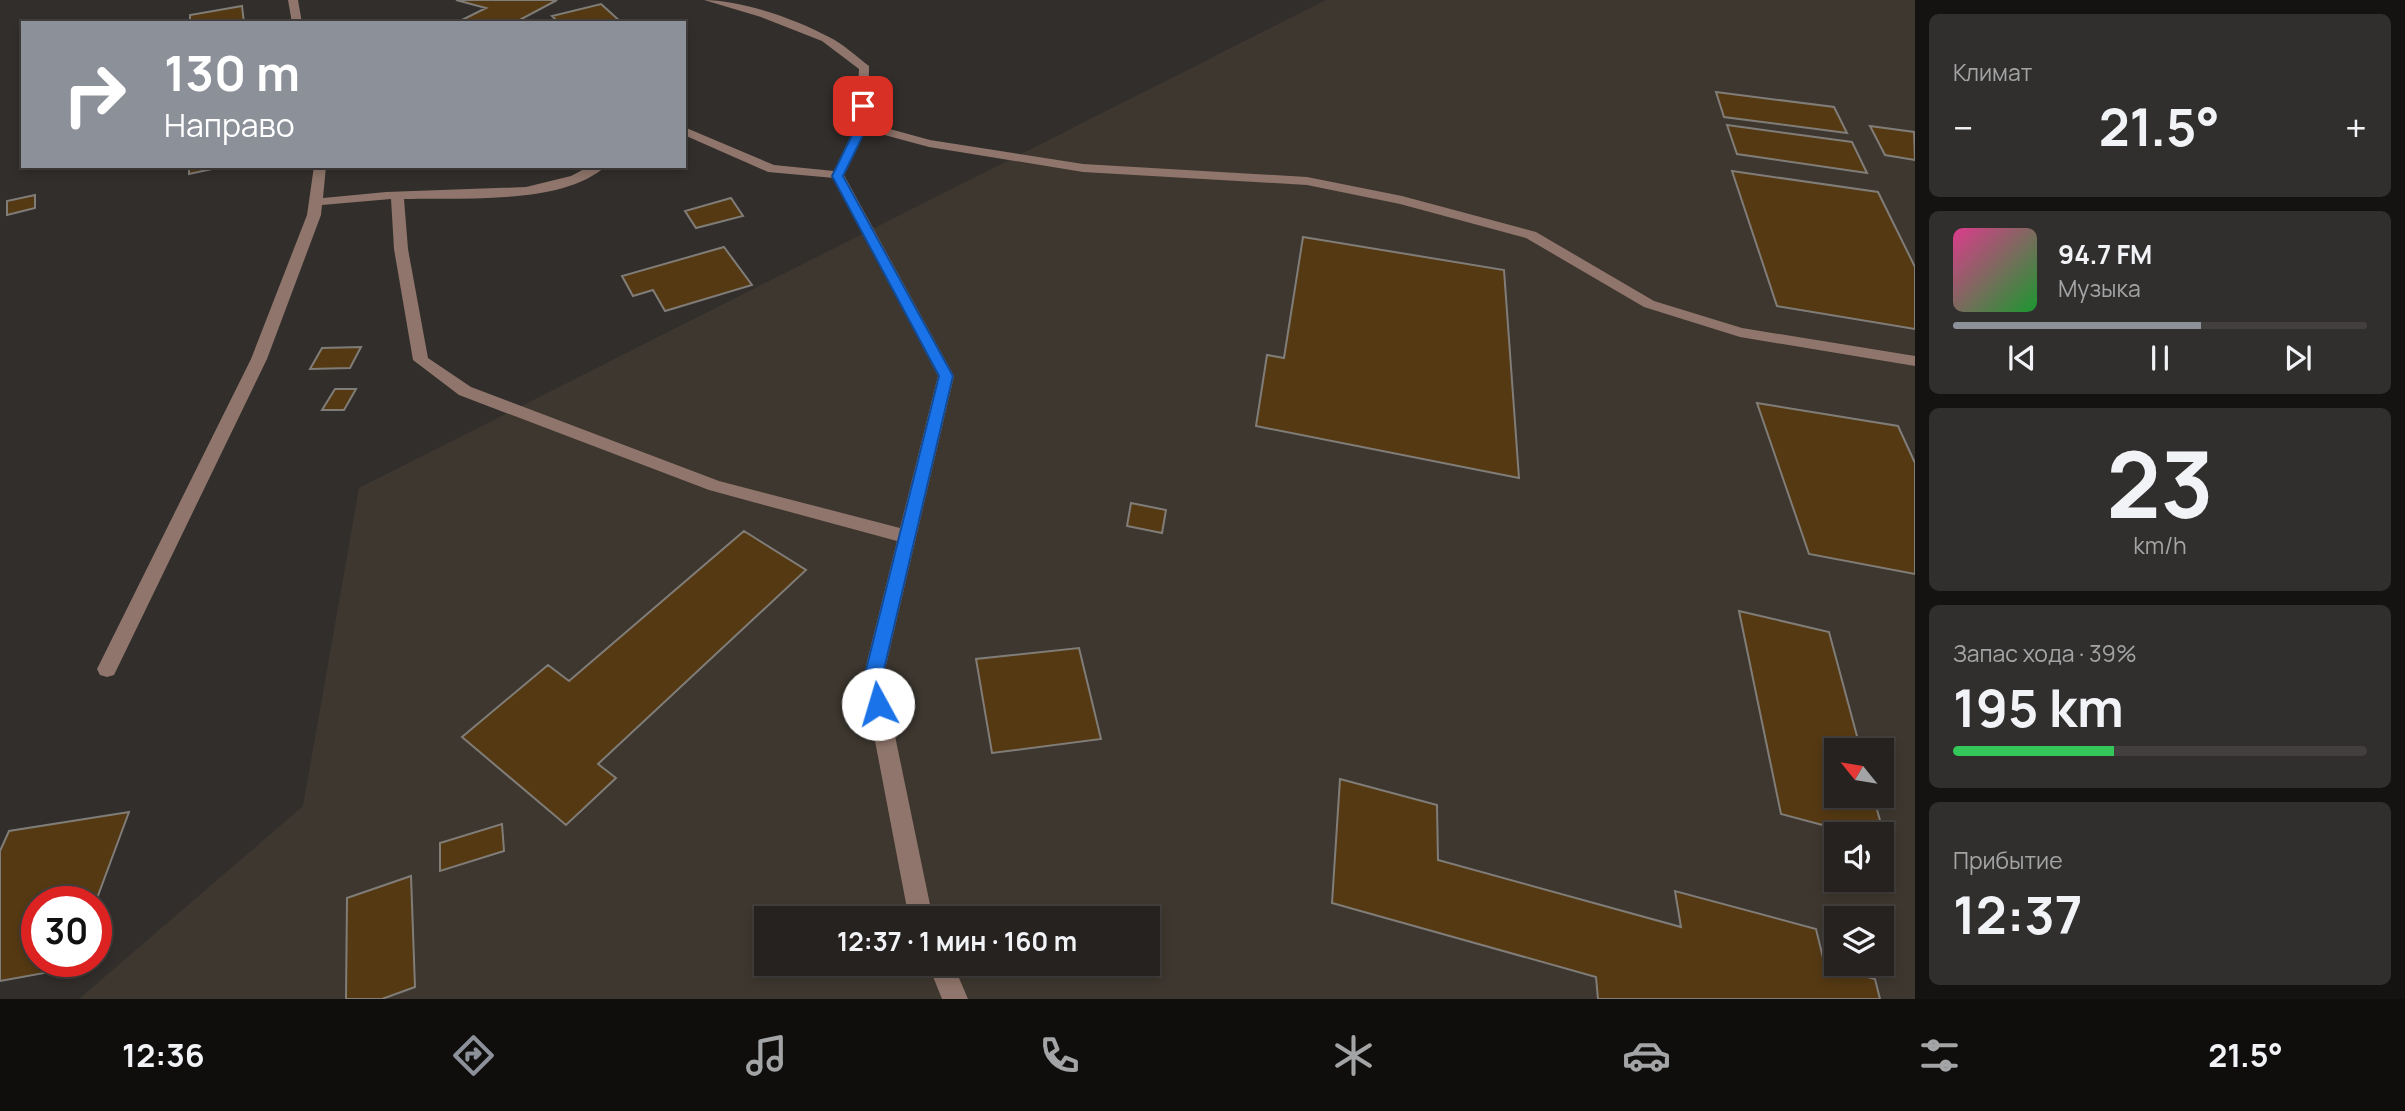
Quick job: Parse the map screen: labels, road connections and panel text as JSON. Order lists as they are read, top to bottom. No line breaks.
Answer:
{"north":"top left","page":{"tile":["Климат",["23","km/h"],["Запас хода · 39%","195 km"],["Прибытие","12:37"]],"turn":["130 m","Направо"],"heat":["−","21.5°","+"],"song":["94.7 FM","Музыка"],"limit":"30","trip":"12:37 · 1 мин · 160 m","tabs":["12:36","21.5°"]}}
